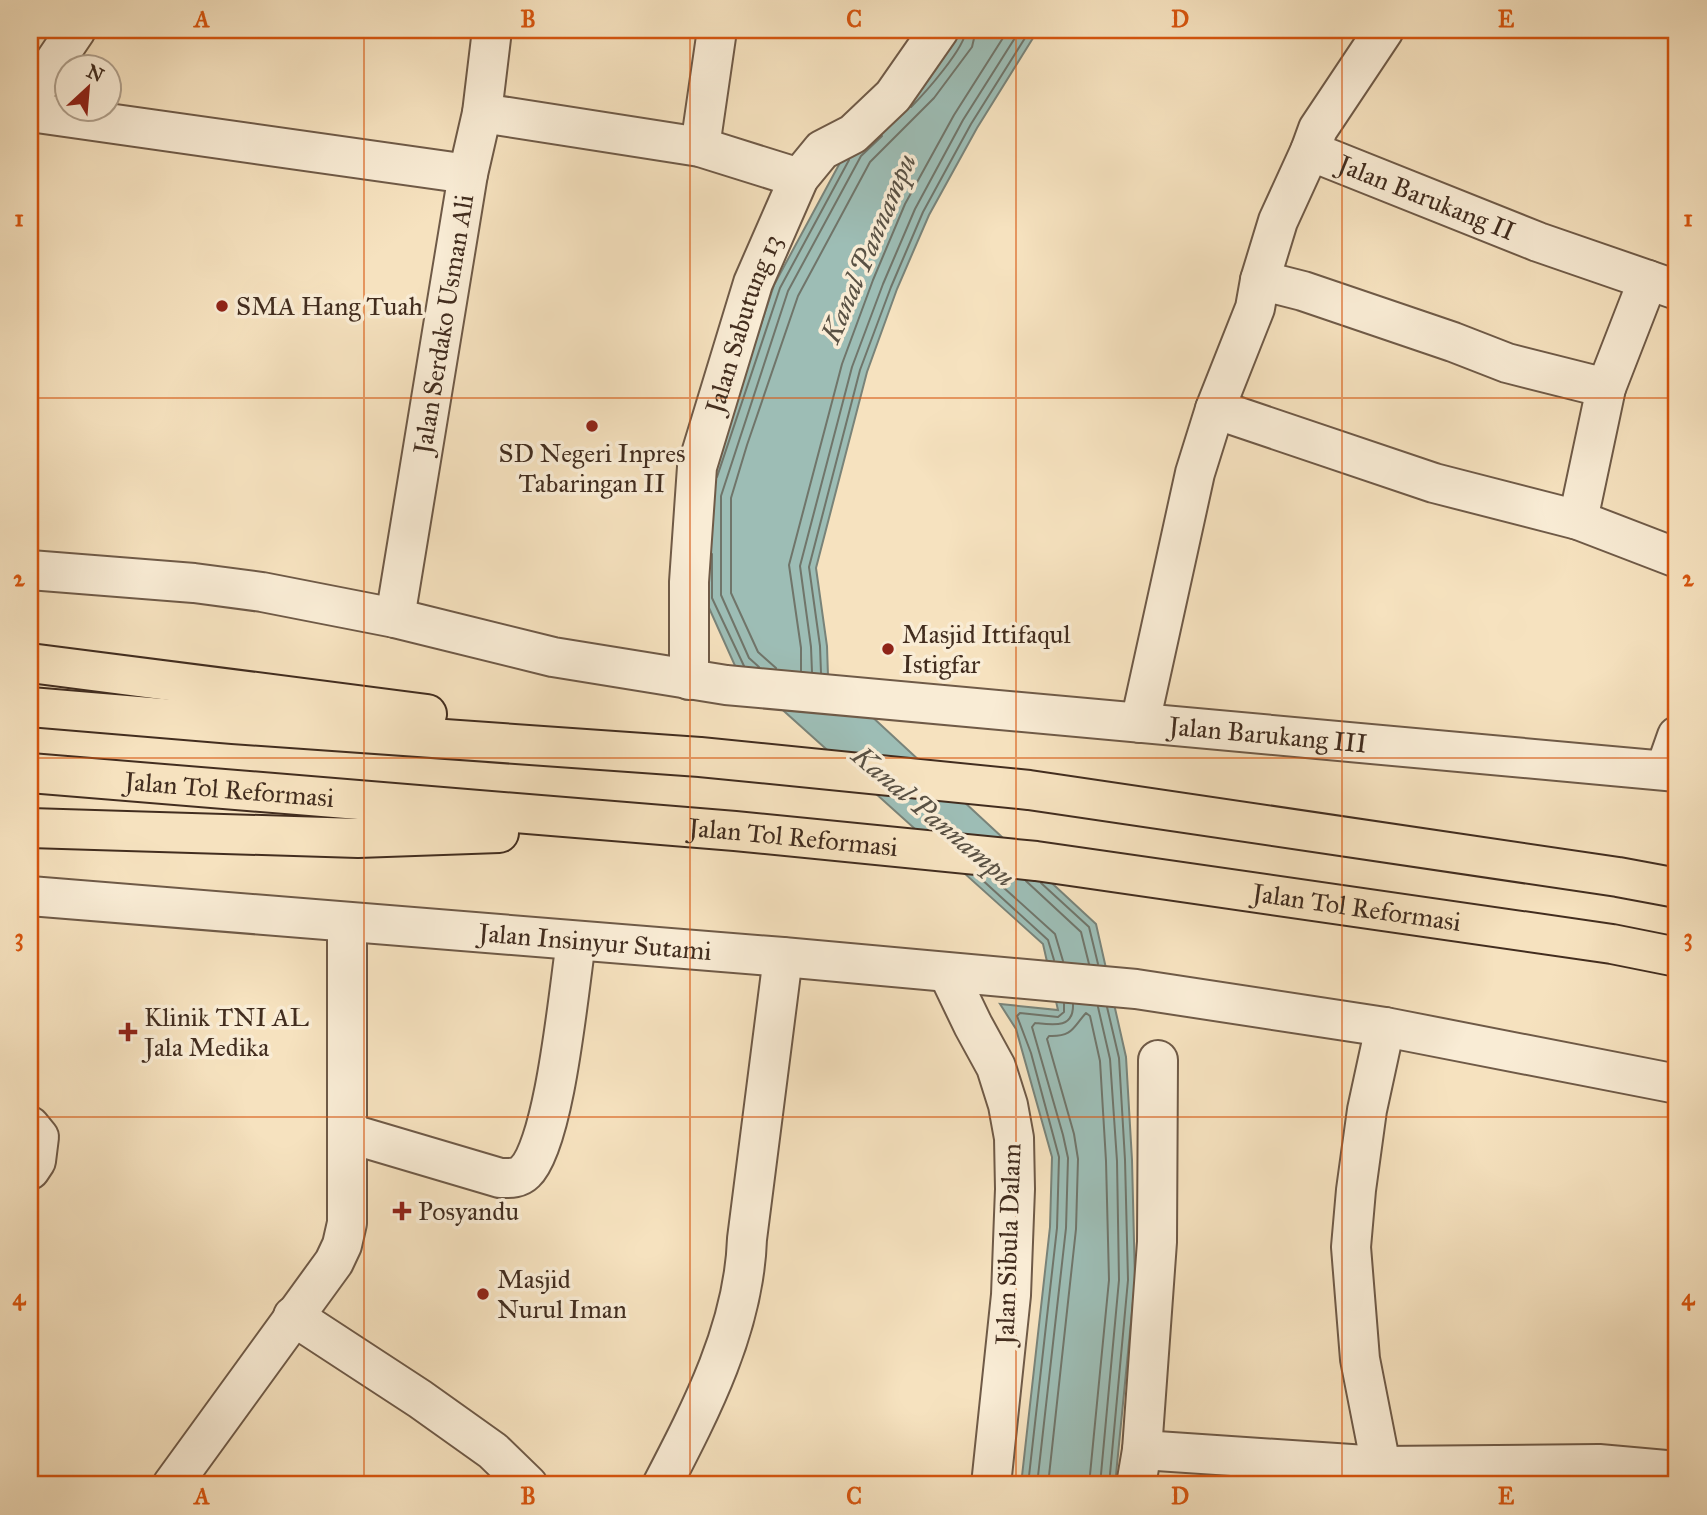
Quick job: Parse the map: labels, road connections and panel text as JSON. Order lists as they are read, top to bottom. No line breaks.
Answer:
{"streets":{"highway":["Jalan Tol Reformasi"],"street":["Jalan Barukang II","Jalan Serdako Usman Ali","Jalan Sabutung 13","Jalan Barukang III","Jalan Insinyur Sutami","Jalan Sibula Dalam"]},"crossings":[["Jalan Sabutung 13","Jalan Barukang III"],["Jalan Insinyur Sutami","Jalan Sibula Dalam"]],"water":["Kanal Pannampu"],"places":{"other":["SMA Hang Tuah","SD Negeri Inpres Tabaringan II","Masjid Ittifaqul Istigfar","Masjid Nurul Iman"],"health":["Klinik TNI AL Jala Medika","Posyandu"]},"north":"top right","grid":{"columns":["A","B","C","D","E"],"rows":["1","2","3","4"]}}
